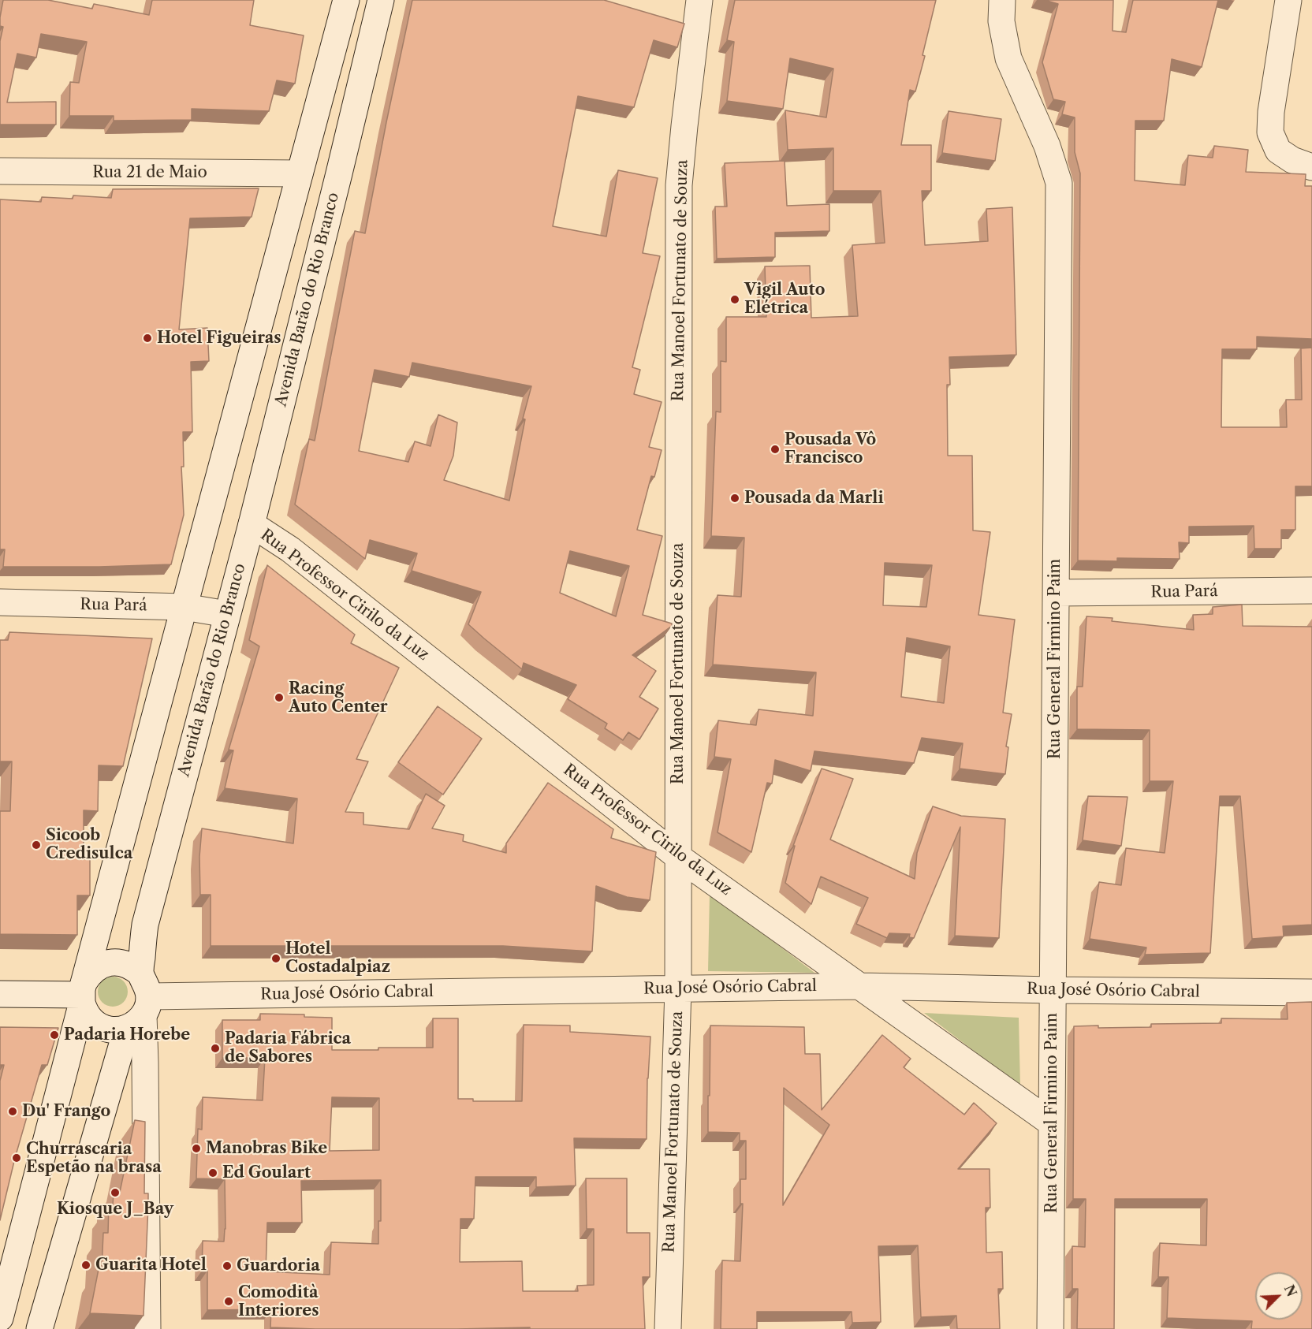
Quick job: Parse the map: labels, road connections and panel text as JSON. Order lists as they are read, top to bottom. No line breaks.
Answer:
{"streets":{"street":["Rua 21 de Maio","Rua Manoel Fortunato de Souza","Avenida Barão do Rio Branco","Rua Pará","Rua Professor Cirilo da Luz","Rua General Firmino Paim","Rua José Osório Cabral"]},"crossings":[["Rua Manoel Fortunato de Souza","Rua Professor Cirilo da Luz"],["Rua Manoel Fortunato de Souza","Rua José Osório Cabral"],["Avenida Barão do Rio Branco","Rua Pará"],["Avenida Barão do Rio Branco","Rua Professor Cirilo da Luz"],["Avenida Barão do Rio Branco","Rua José Osório Cabral"],["Rua Pará","Rua General Firmino Paim"],["Rua Professor Cirilo da Luz","Rua General Firmino Paim"],["Rua Professor Cirilo da Luz","Rua José Osório Cabral"],["Rua General Firmino Paim","Rua José Osório Cabral"]],"places":["Vigil Auto Elétrica","Hotel Figueiras","Pousada Vô Francisco","Pousada da Marli","Racing Auto Center","Sicoob Credisulca","Hotel Costadalpiaz","Padaria Horebe","Padaria Fábrica de Sabores","Du' Frango","Manobras Bike","Churrascaria Espetão na brasa","Ed Goulart","Kiosque J_Bay","Guarita Hotel","Guardoria","Comodità Interiores"],"north":"top right"}
